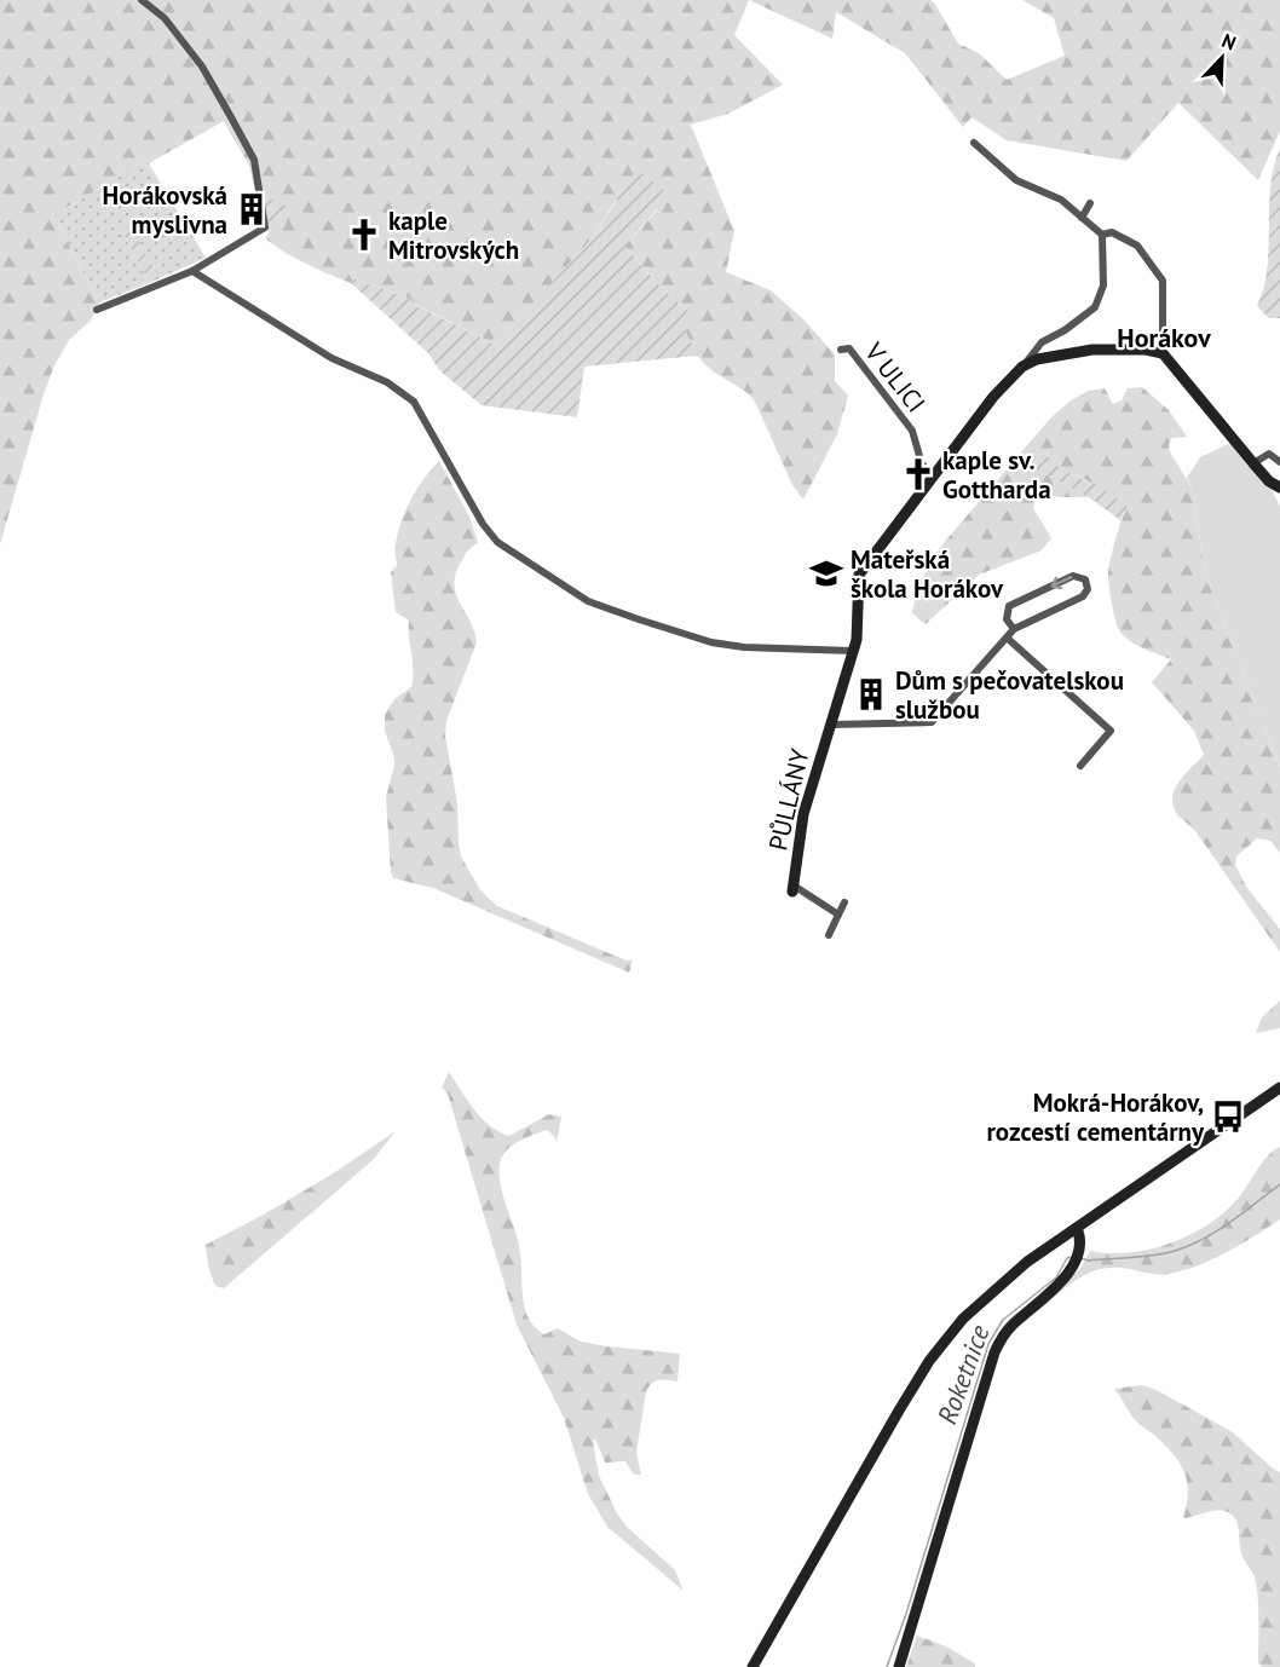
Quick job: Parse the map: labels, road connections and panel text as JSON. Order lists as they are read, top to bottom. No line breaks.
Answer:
{"streets":{"street":["V ULICI","PŮLLÁNY"]},"crossings":[["V ULICI","PŮLLÁNY"]],"districts":["Horákov"],"water":["Roketnice"],"places":{"building":["Horákovská myslivna","Dům s pečovatelskou službou"],"church":["kaple Mitrovských","kaple sv. Gottharda"],"school or university":["Mateřská škola Horákov"],"bus stop":["Mokrá-Horákov, rozcestí cementárny"]},"north":"top right"}
